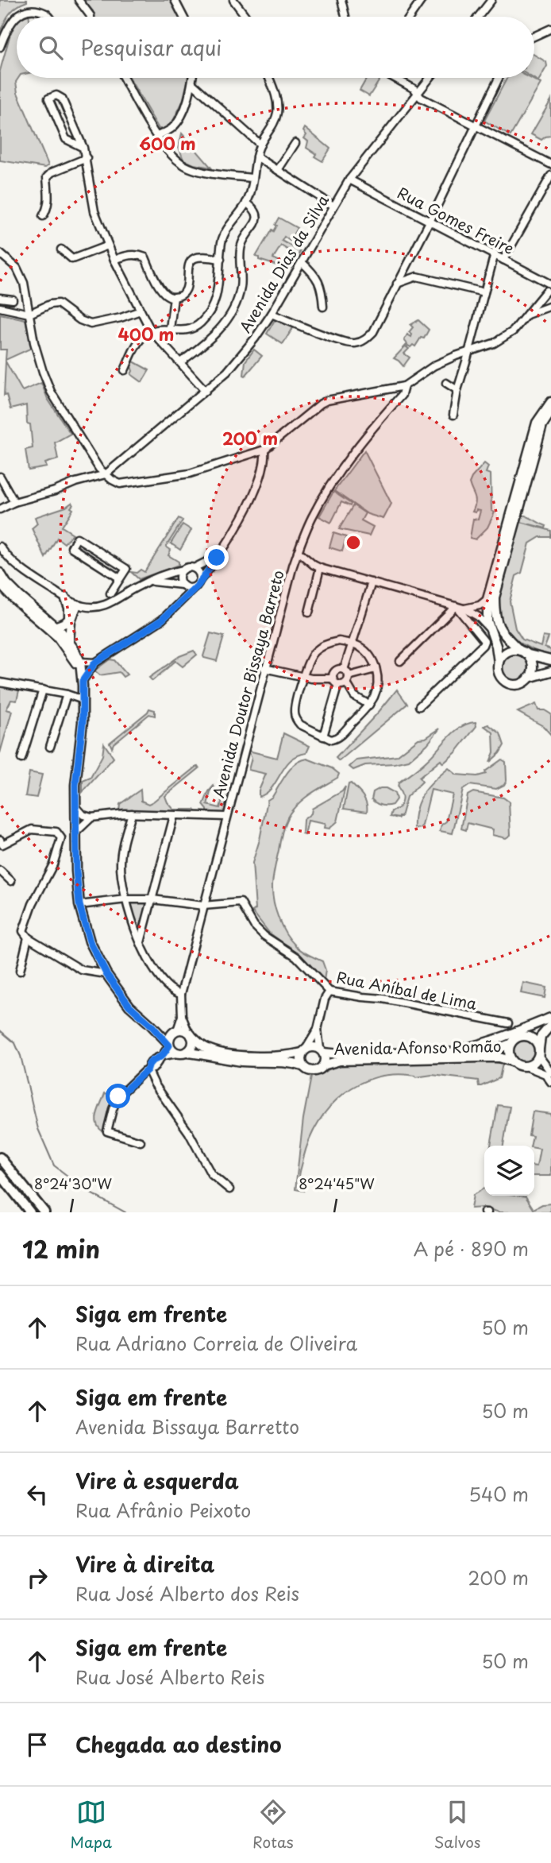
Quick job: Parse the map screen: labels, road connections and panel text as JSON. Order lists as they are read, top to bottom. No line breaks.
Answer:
{"streets":{"main road":["Avenida Afonso Romão"],"street":["Rua Gomes Freire","Avenida Dias da Silva","Avenida Doutor Bissaya Barreto","Rua Aníbal de Lima"]},"crossings":[["Rua Gomes Freire","Avenida Dias da Silva"],["Avenida Doutor Bissaya Barreto","Rua Aníbal de Lima"]],"page":{"search":"Pesquisar aqui","heading":["12 min","A pé · 890 m"],"list":[["Siga em frente","Rua Adriano Correia de Oliveira","50 m"],["Siga em frente","Avenida Bissaya Barretto","50 m"],["Vire à esquerda","Rua Afrânio Peixoto","540 m"],["Vire à direita","Rua José Alberto dos Reis","200 m"],["Siga em frente","Rua José Alberto Reis","50 m"],"Chegada ao destino"],"nav":["Mapa","Rotas","Salvos"]},"coordinates":["8°24'30\"W","8°24'45\"W"],"rings":["600 m","400 m","200 m"]}
